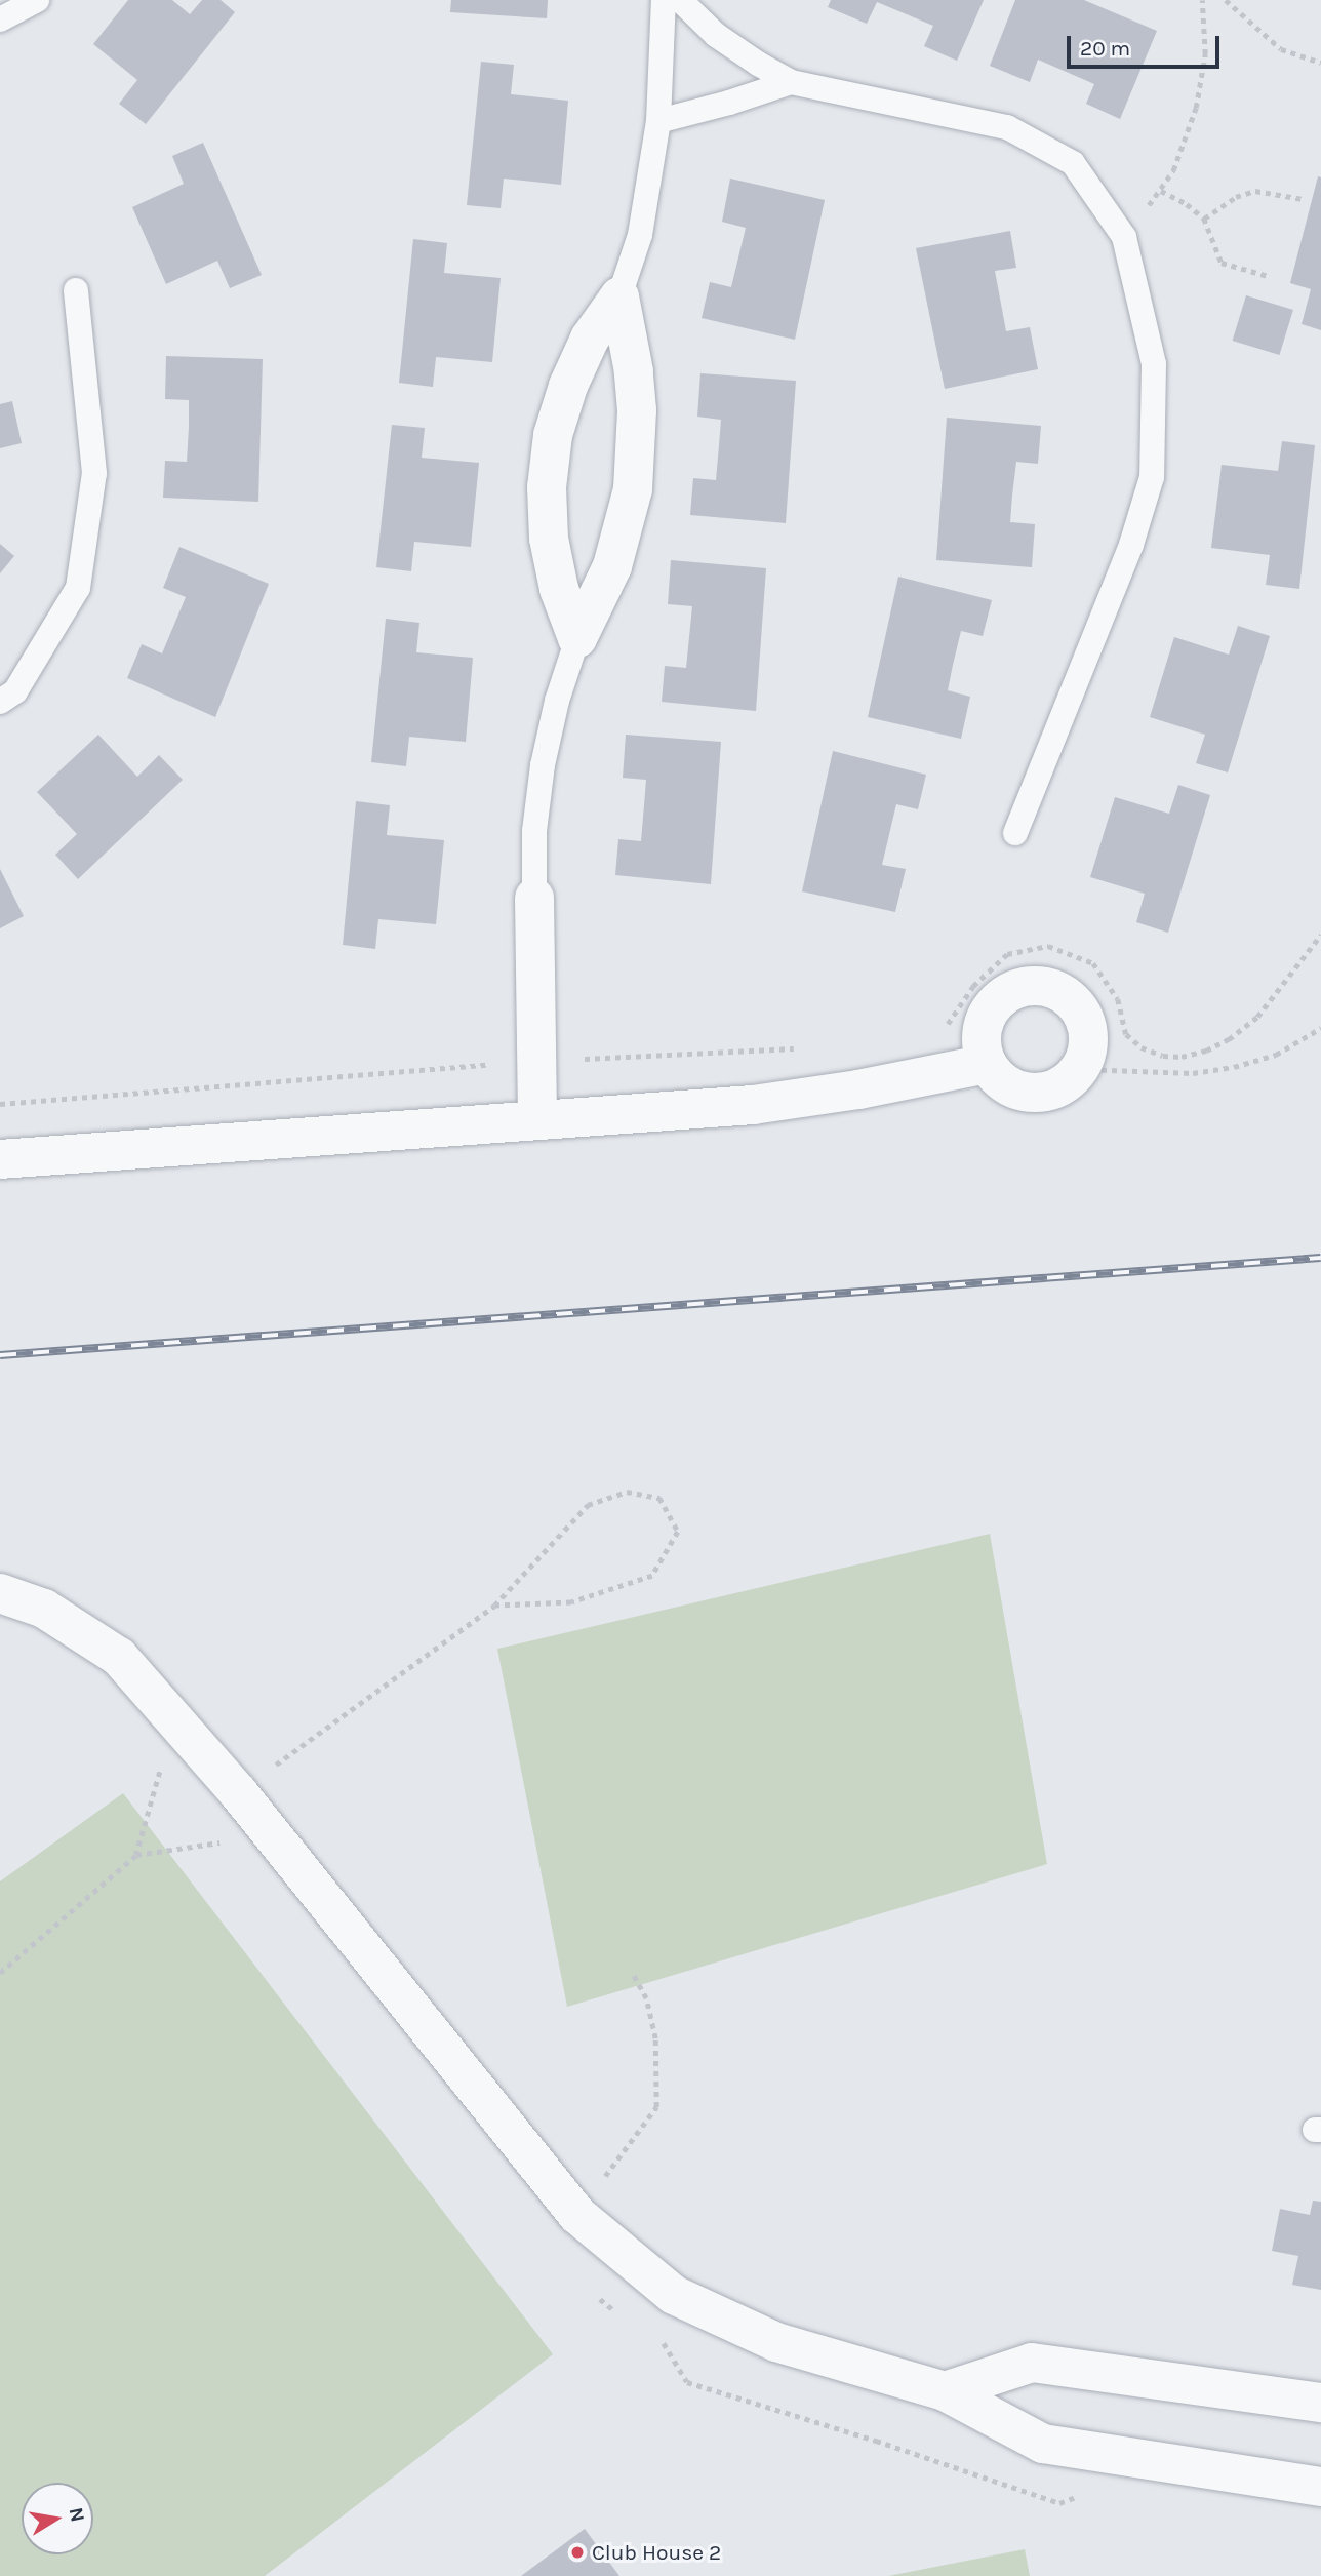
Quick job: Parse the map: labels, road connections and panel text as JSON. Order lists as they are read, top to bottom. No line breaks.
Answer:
{"places":["Club House 2"],"scale_bar":"20 m","north":"right"}
